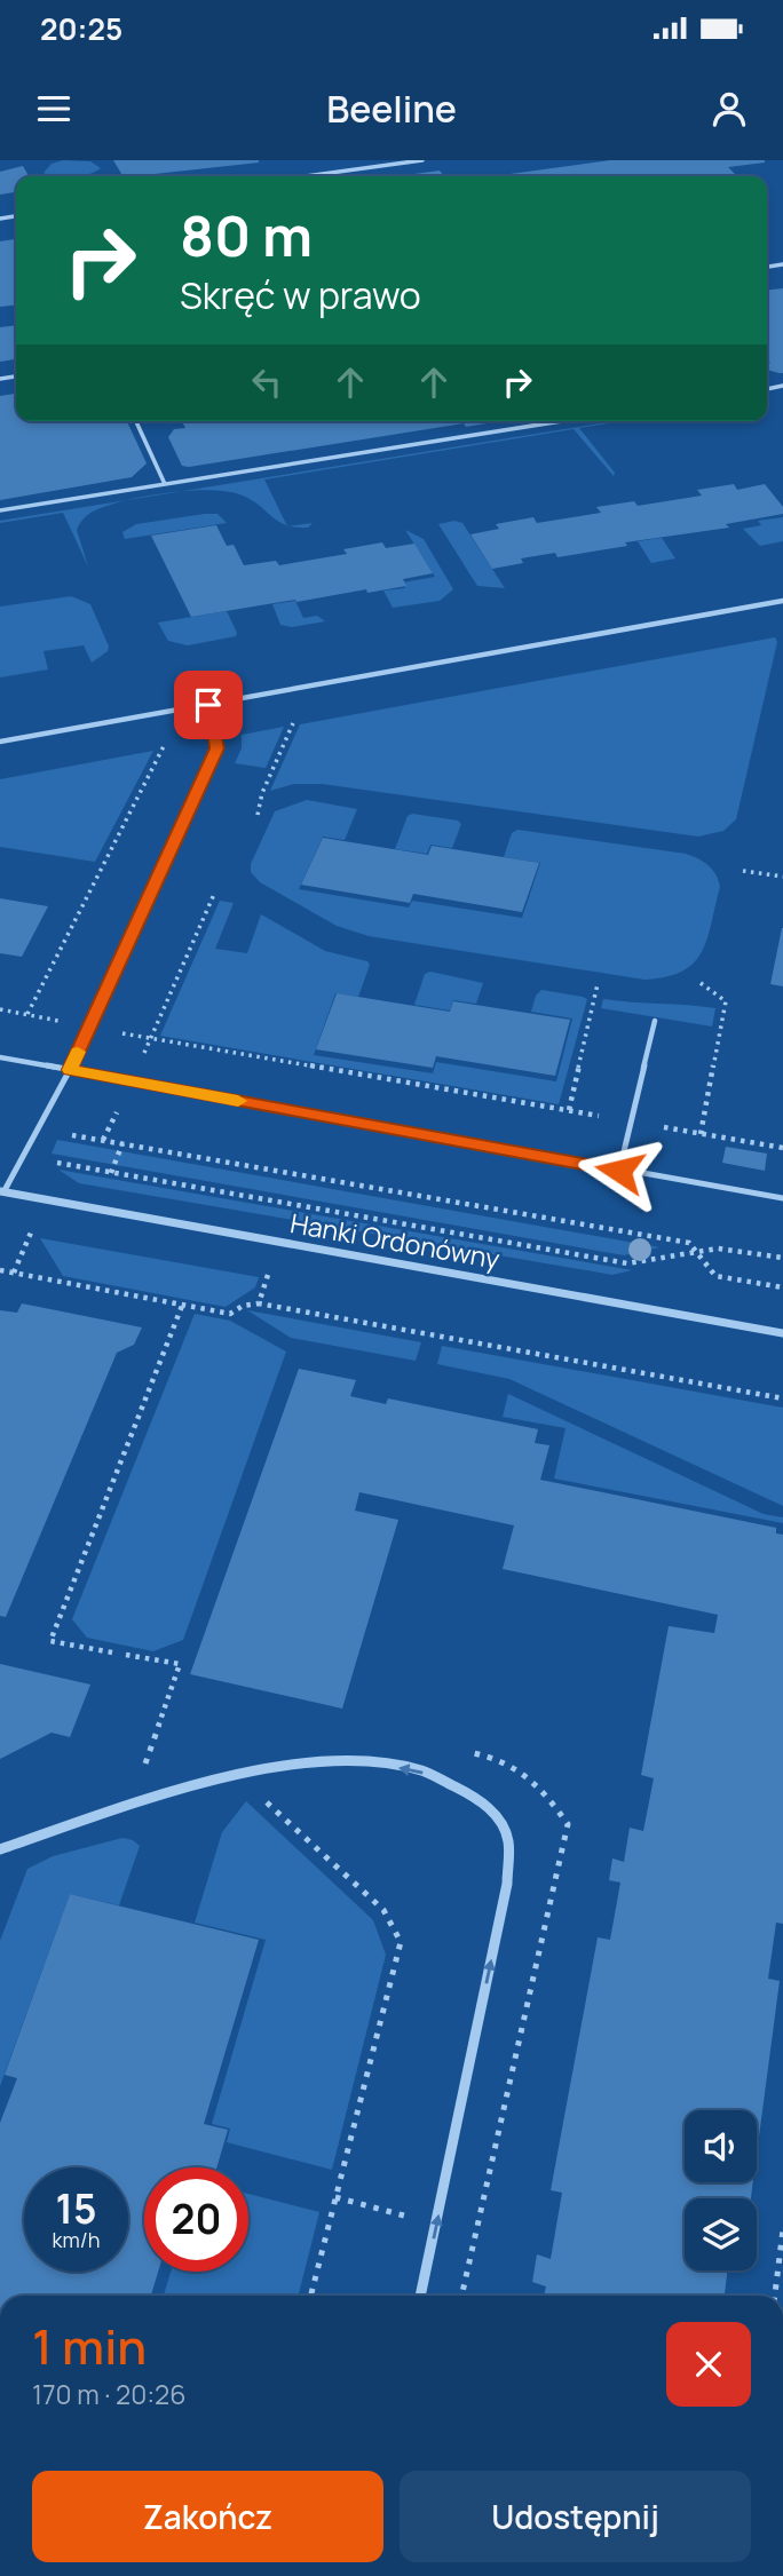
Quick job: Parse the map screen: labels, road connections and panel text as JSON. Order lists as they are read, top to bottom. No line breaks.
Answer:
{"streets":{"street":["Hanki Ordonówny"]},"page":{"status":"20:25","header":"Beeline","turn":["80 m","Skręć w prawo"],"speed":"15 km/h","limit":"20","heading":["1 min","170 m · 20:26"],"buttons":["Zakończ","Udostępnij"]}}
